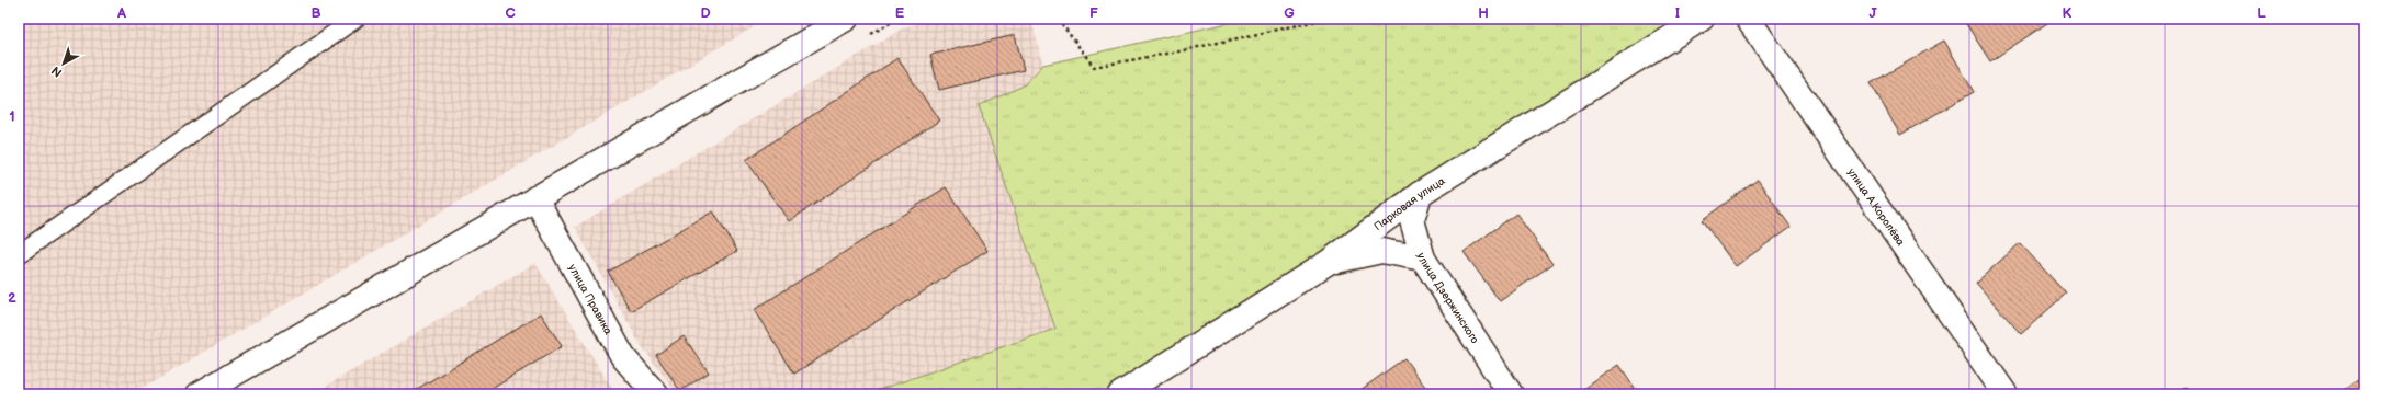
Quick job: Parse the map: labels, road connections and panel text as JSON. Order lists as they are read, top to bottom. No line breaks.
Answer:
{"streets":{"street":["Парковая улица","улица А.Королёва","улица Дзержинского","улица Правика"]},"crossings":[["Парковая улица","улица Дзержинского"]],"north":"bottom left","grid":{"columns":["A","B","C","D","E","F","G","H","I","J","K","L"],"rows":["1","2"]}}
